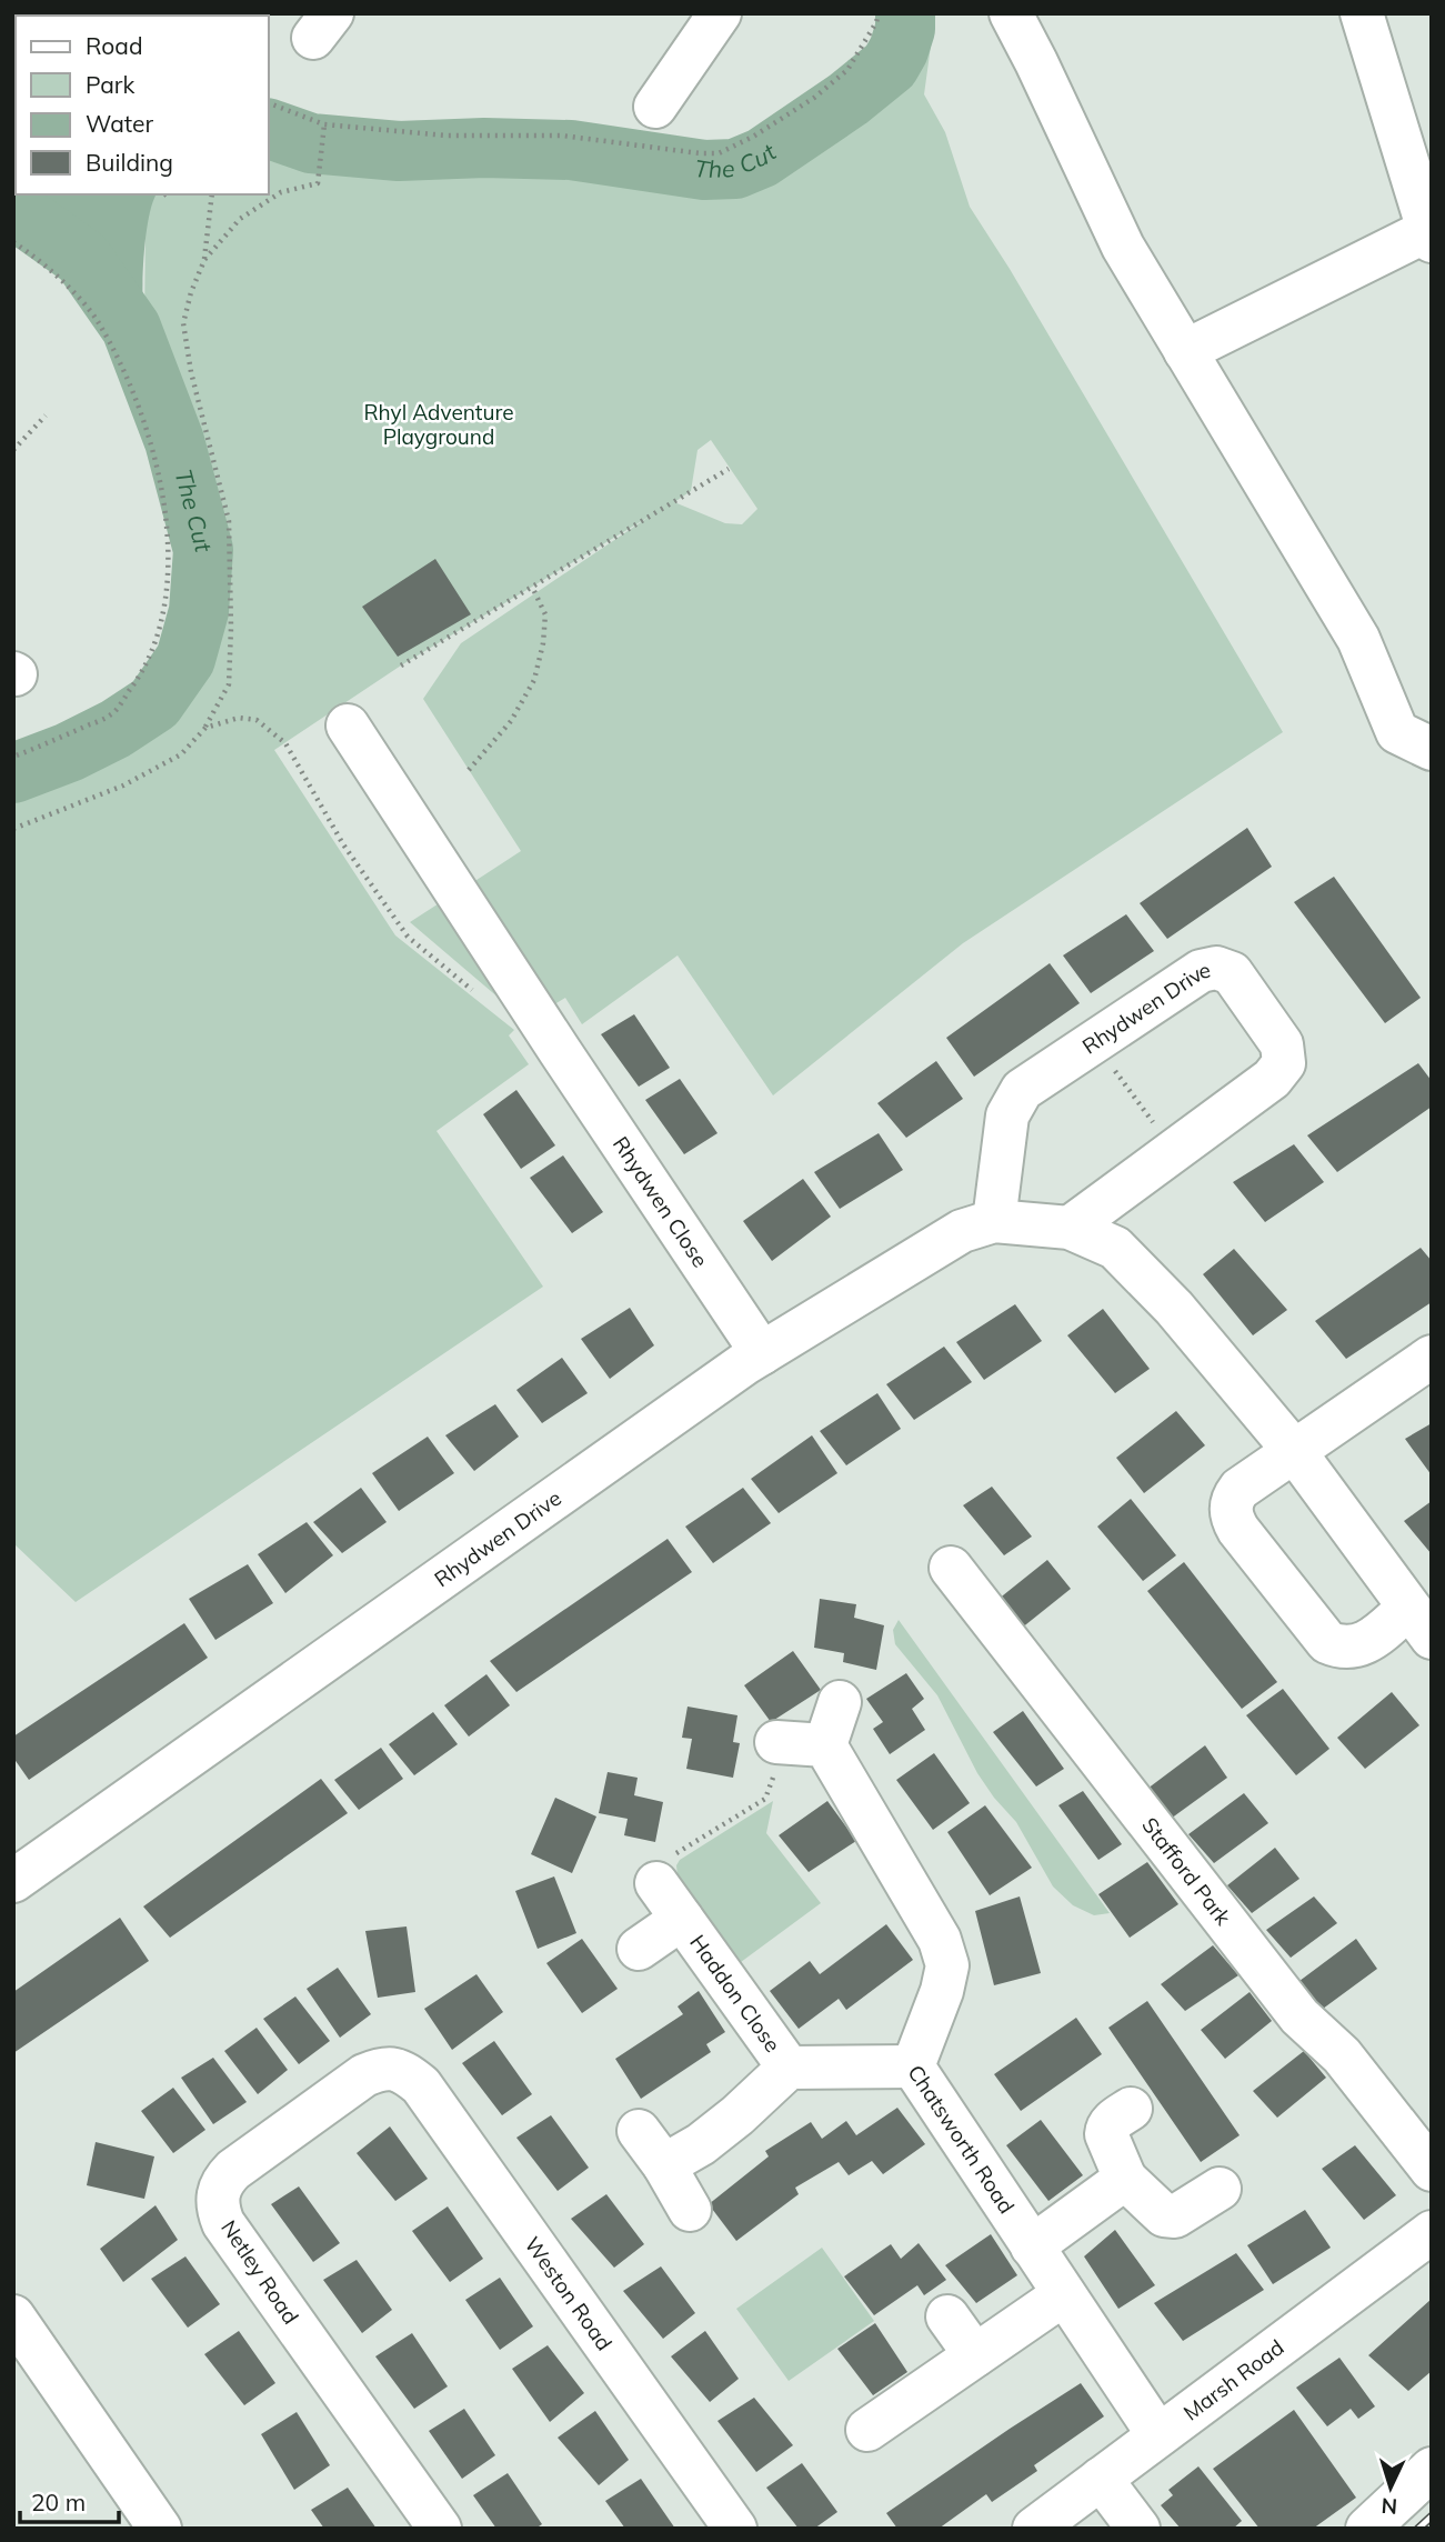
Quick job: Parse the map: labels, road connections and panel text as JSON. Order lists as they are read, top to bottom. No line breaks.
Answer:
{"streets":{"street":["Rhydwen Drive","Rhydwen Close","Stafford Park","Haddon Close","Chatsworth Road","Netley Road","Weston Road","Marsh Road"]},"crossings":[["Rhydwen Drive","Rhydwen Close"],["Chatsworth Road","Marsh Road"],["Netley Road","Weston Road"]],"water":["The Cut"],"parks":["Rhyl Adventure Playground"],"legend":["Road","Park","Water","Building"],"scale_bar":"20 m","north":"bottom"}
